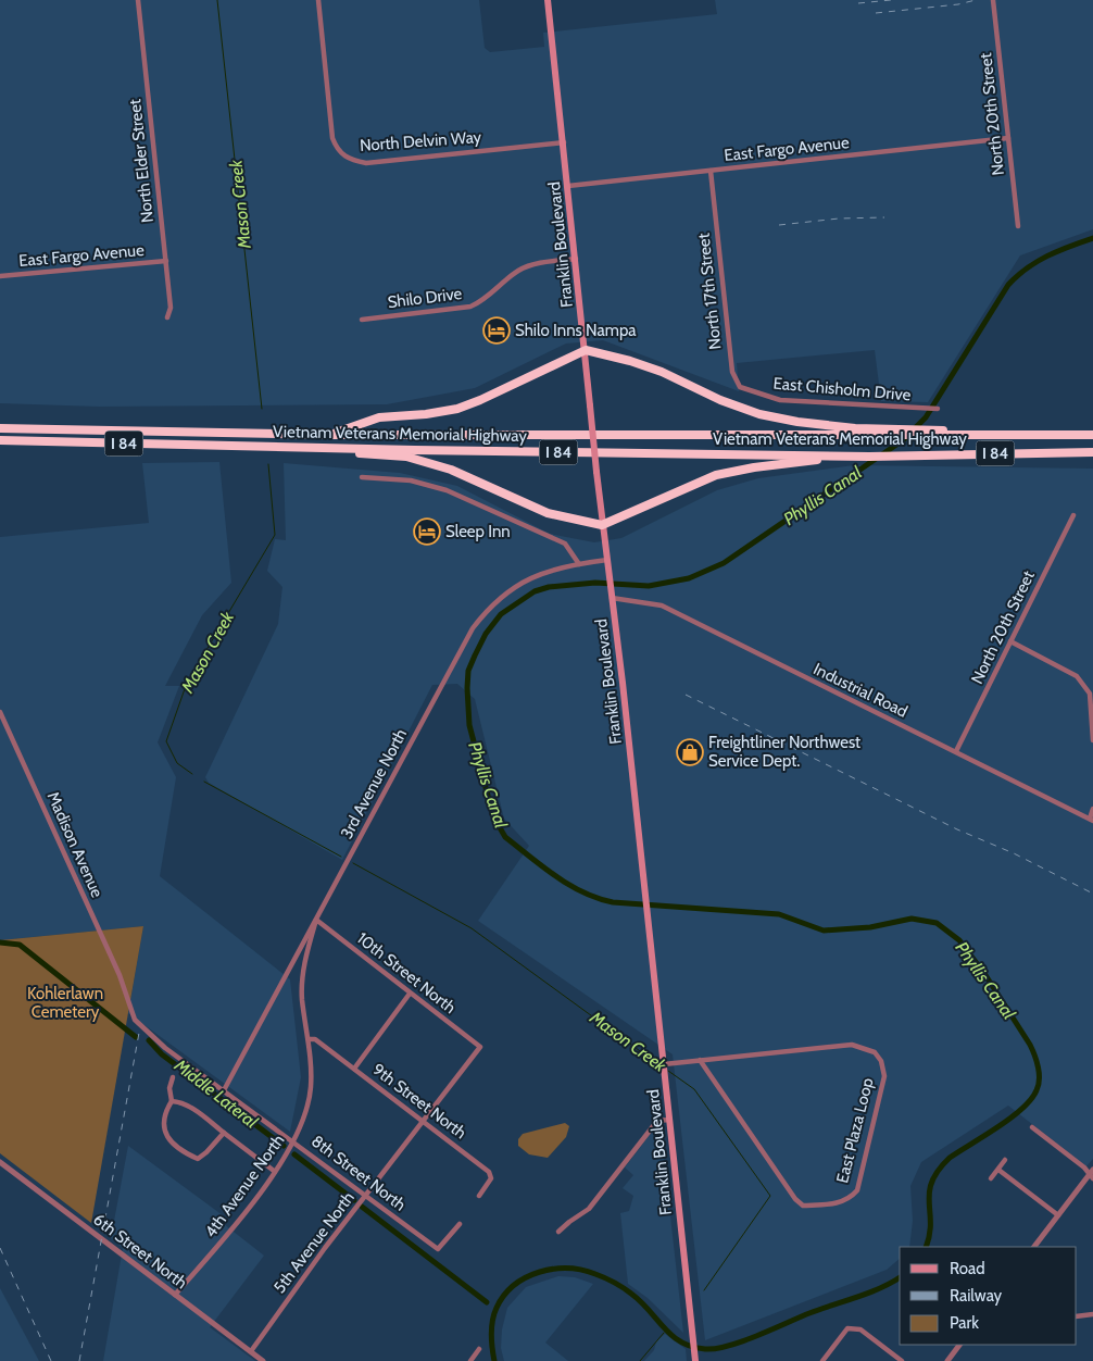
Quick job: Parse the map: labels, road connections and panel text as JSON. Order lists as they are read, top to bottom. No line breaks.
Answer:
{"streets":{"highway":["Vietnam Veterans Memorial Highway","I 84"],"main road":["Franklin Boulevard"],"street":["North 20th Street","North Delvin Way","East Fargo Avenue","North Elder Street","North 17th Street","Shilo Drive","East Chisholm Drive","Industrial Road","3rd Avenue North","Madison Avenue","10th Street North","9th Street North","East Plaza Loop","8th Street North","4th Avenue North","5th Avenue North","6th Street North"]},"crossings":[["North 20th Street","East Fargo Avenue"],["North 20th Street","Industrial Road"],["North Delvin Way","Franklin Boulevard"],["East Fargo Avenue","North Elder Street"],["East Fargo Avenue","Franklin Boulevard"],["East Fargo Avenue","North 17th Street"],["Franklin Boulevard","Shilo Drive"],["Franklin Boulevard","Industrial Road"],["Franklin Boulevard","3rd Avenue North"],["Franklin Boulevard","East Plaza Loop"],["North 17th Street","East Chisholm Drive"],["Vietnam Veterans Memorial Highway","I 84"],["3rd Avenue North","10th Street North"],["3rd Avenue North","8th Street North"],["3rd Avenue North","4th Avenue North"],["Madison Avenue","8th Street North"],["10th Street North","4th Avenue North"],["10th Street North","5th Avenue North"],["9th Street North","4th Avenue North"],["9th Street North","5th Avenue North"],["8th Street North","4th Avenue North"],["8th Street North","5th Avenue North"],["4th Avenue North","6th Street North"],["5th Avenue North","6th Street North"]],"water":["Mason Creek","Phyllis Canal","Middle Lateral"],"parks":["Kohlerlawn Cemetery"],"places":{"hotel":["Shilo Inns Nampa","Sleep Inn"],"shop":["Freightliner Northwest Service Dept."]},"legend":["Road","Railway","Park"]}
